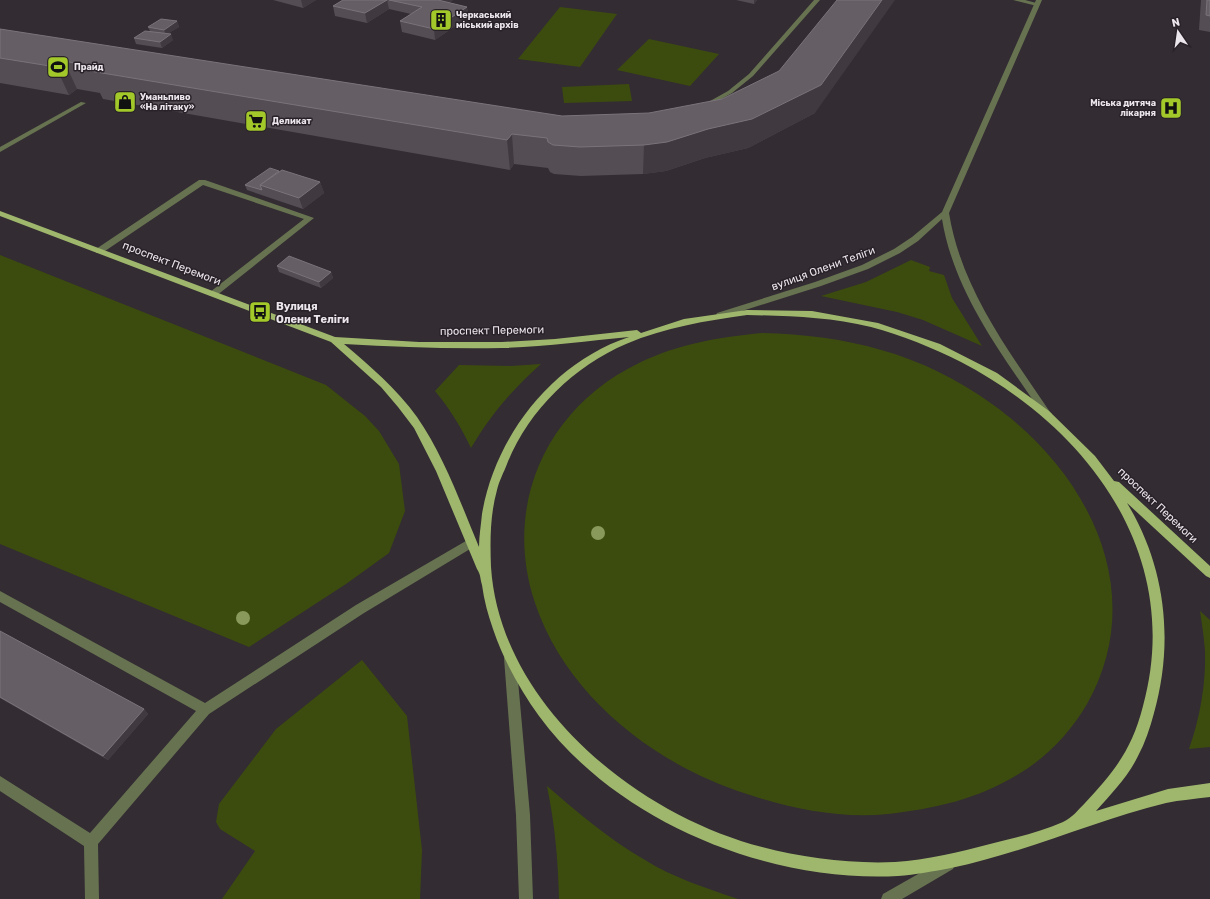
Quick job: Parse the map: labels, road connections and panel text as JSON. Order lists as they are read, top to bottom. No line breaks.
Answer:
{"streets":{"main road":["проспект Перемоги"],"street":["вулиця Олени Теліги"]},"places":{"building":["Черкаський міський архів"],"sports":["Прайд"],"shop":["Уманьпиво «На літаку»"],"hospital":["Міська дитяча лікарня"],"supermarket":["Деликат"],"bus stop":["Вулиця Олени Теліги"]},"north":"top"}
